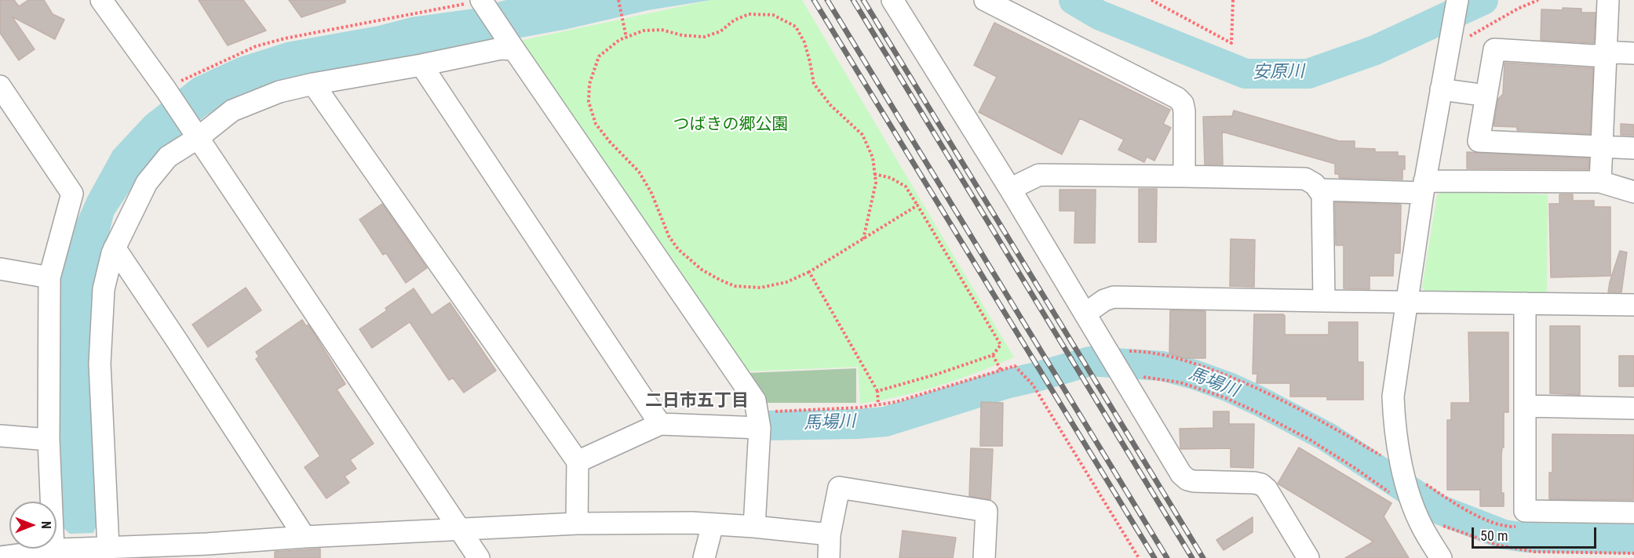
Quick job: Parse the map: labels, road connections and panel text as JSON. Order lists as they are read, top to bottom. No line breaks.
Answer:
{"districts":["二日市五丁目"],"water":["安原川","馬場川"],"parks":["つばきの郷公園"],"scale_bar":"50 m","north":"right"}
